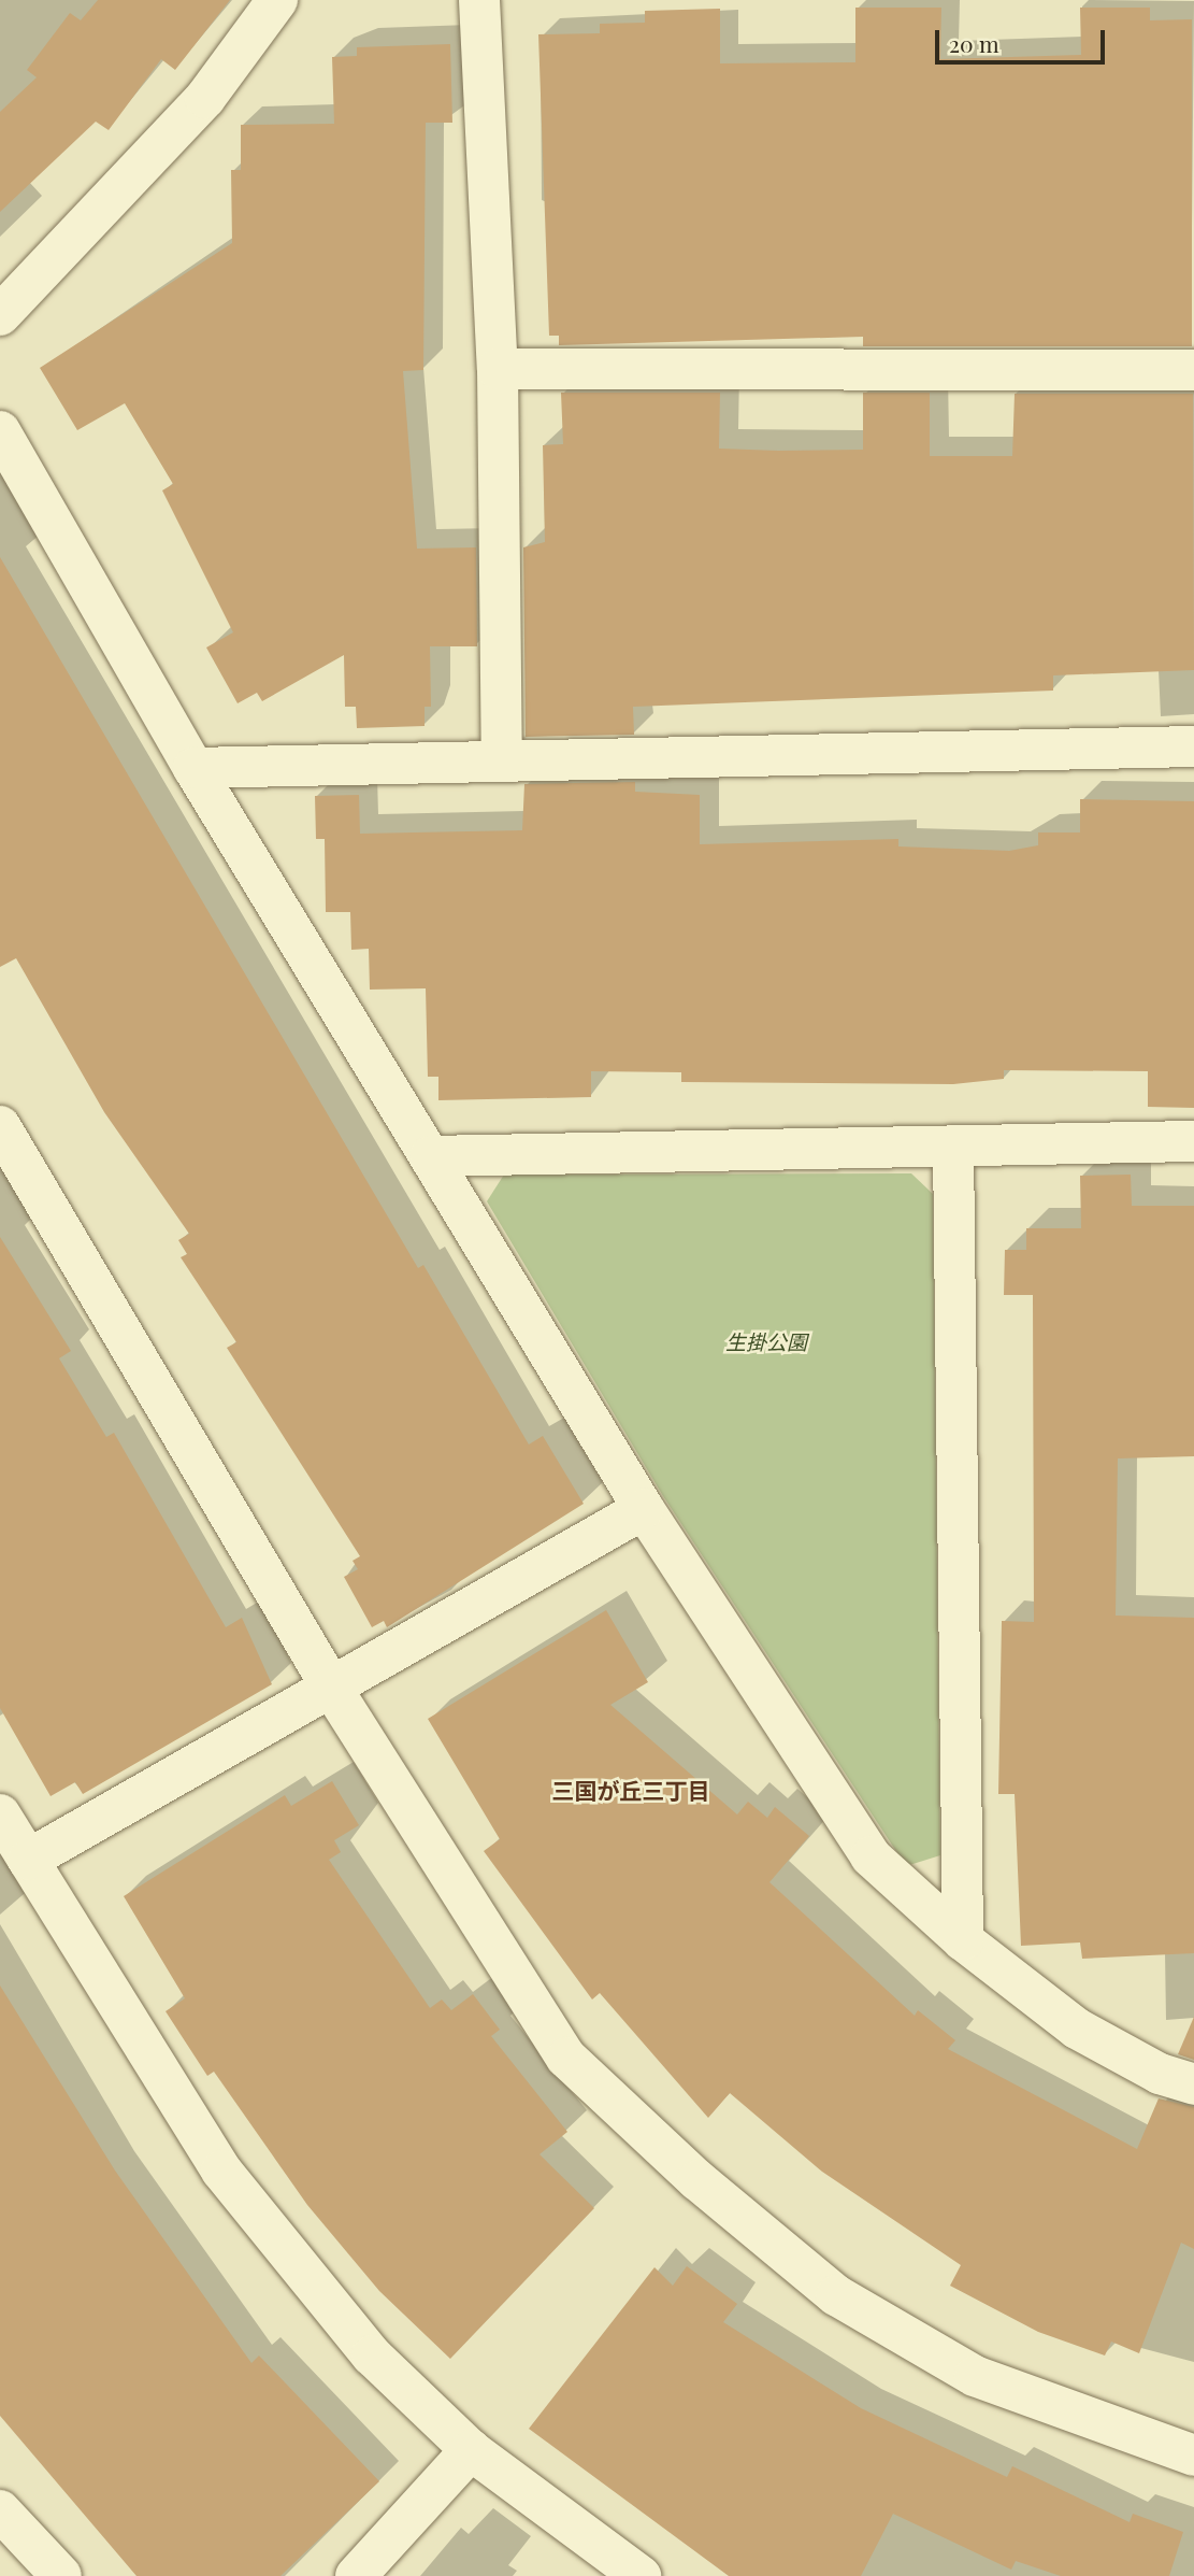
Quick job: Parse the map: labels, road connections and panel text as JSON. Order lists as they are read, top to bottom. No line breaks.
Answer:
{"districts":["三国が丘三丁目"],"parks":["生掛公園"],"scale_bar":"20 m"}
